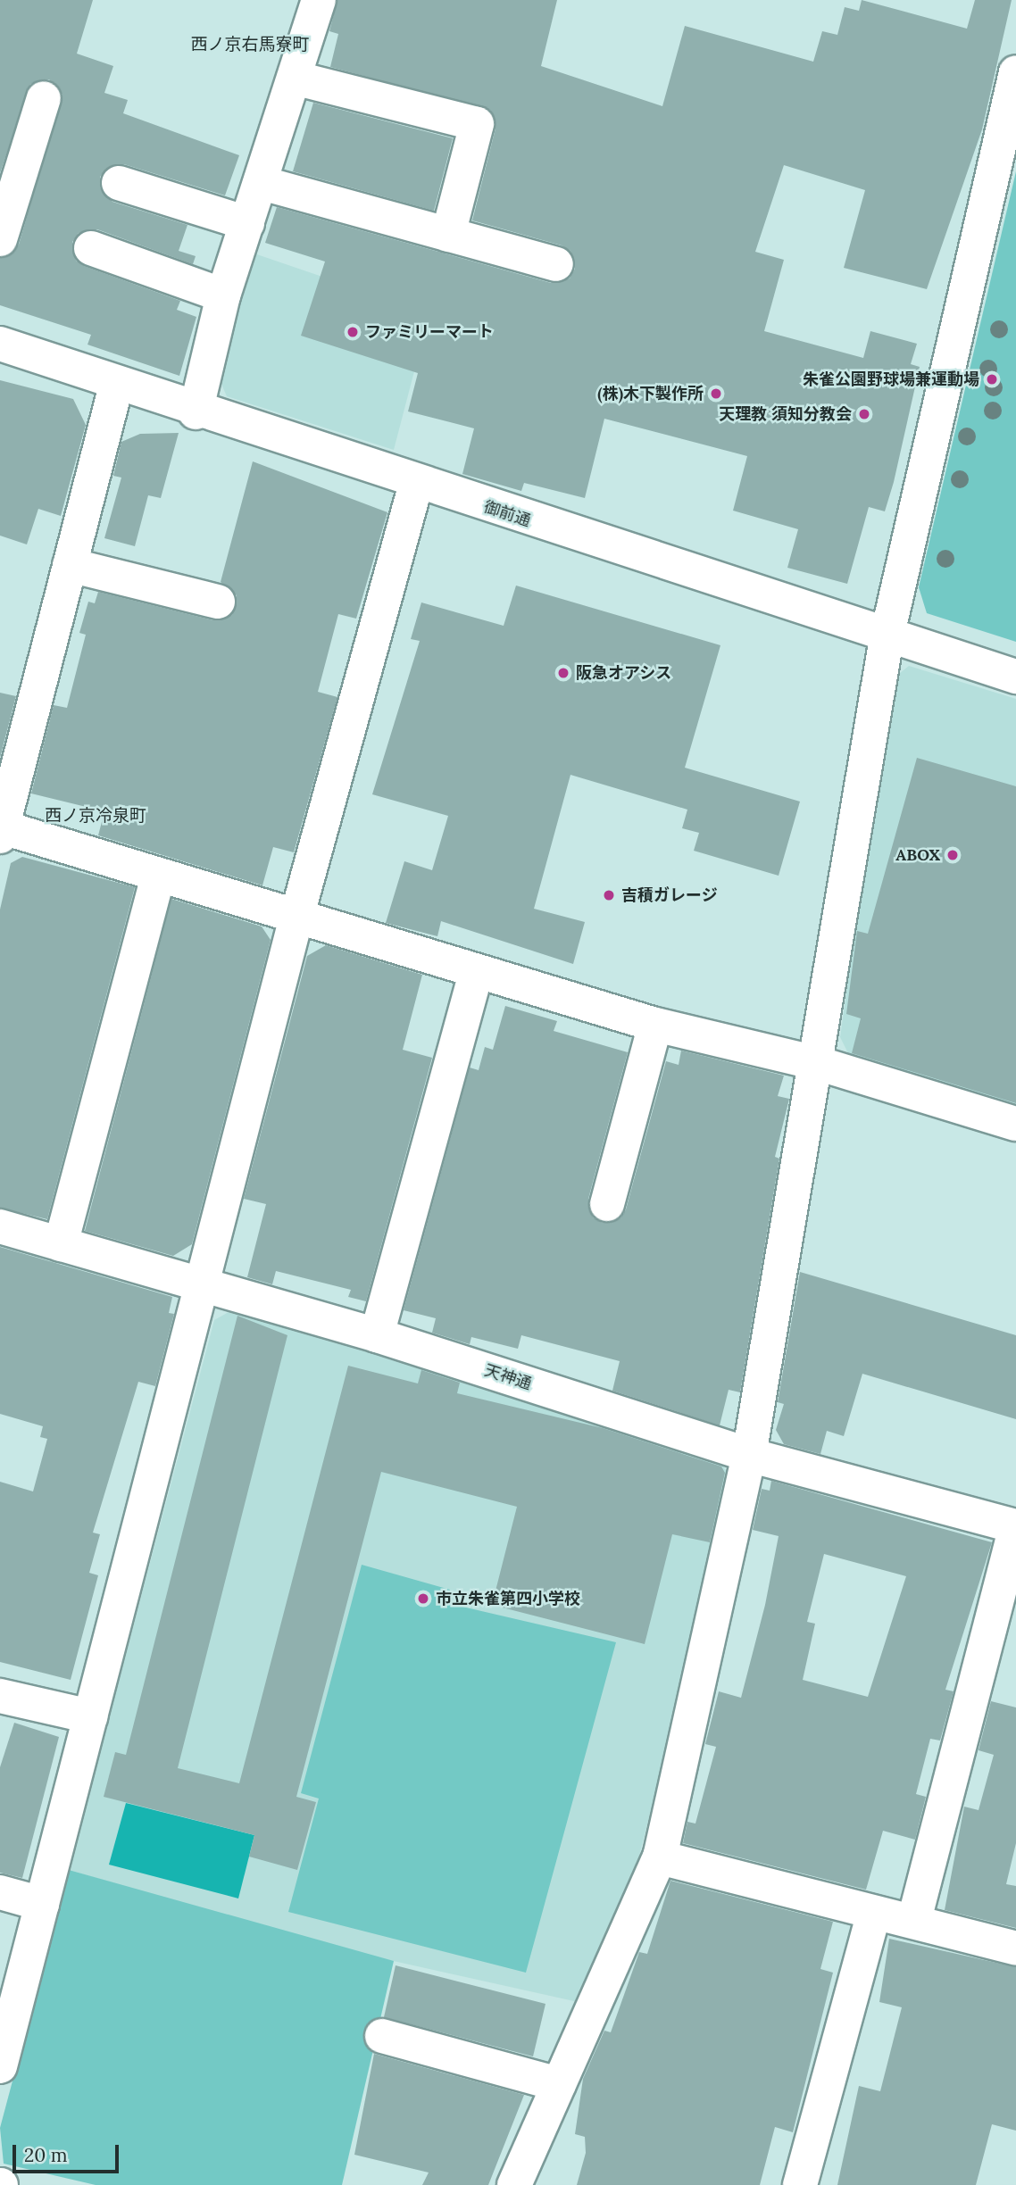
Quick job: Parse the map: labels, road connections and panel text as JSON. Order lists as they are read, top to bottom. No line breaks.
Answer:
{"streets":{"street":["御前通","天神通"]},"districts":["西ノ京右馬寮町","西ノ京冷泉町"],"places":["ファミリーマート","朱雀公園野球場兼運動場","(株)木下製作所","天理教 須知分教会","阪急オアシス","ABOX","吉積ガレージ","市立朱雀第四小学校"],"scale_bar":"20 m"}
